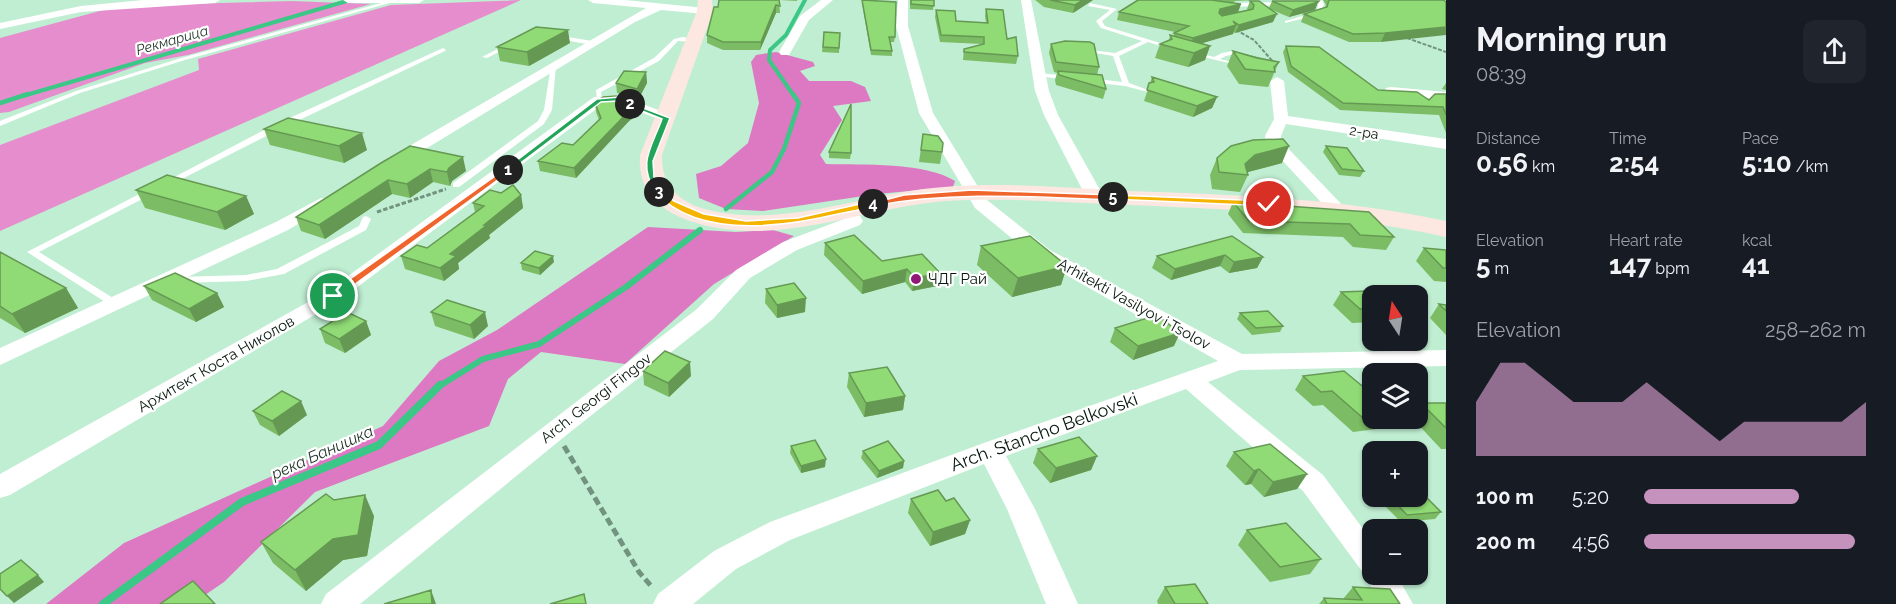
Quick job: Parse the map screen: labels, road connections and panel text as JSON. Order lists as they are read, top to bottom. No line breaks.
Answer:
{"streets":{"street":["2-ра","Arhitekti Vasilyov i Tsolov","Архитект Коста Николов","Arch. Georgi Fingov","Arch. Stancho Belkovski"]},"crossings":[["Arhitekti Vasilyov i Tsolov","Arch. Stancho Belkovski"]],"water":["Рекмарица","река Банишка"],"places":["ЧДГ Рай"],"north":"top","page":{"heading":["Morning run","08:39"],"pins":["2","1","3","5","4"],"stats":[["Distance","0.56 km"],["Time","2:54"],["Pace","5:10 /km"],["Elevation","5 m"],["Heart rate","147 bpm"],["kcal","41"]],"map_buttons":["+","−"],"chart":["Elevation","258–262 m"],"list":[{"name":"100 m","note":"5:20"},{"name":"200 m","note":"4:56"}]}}
